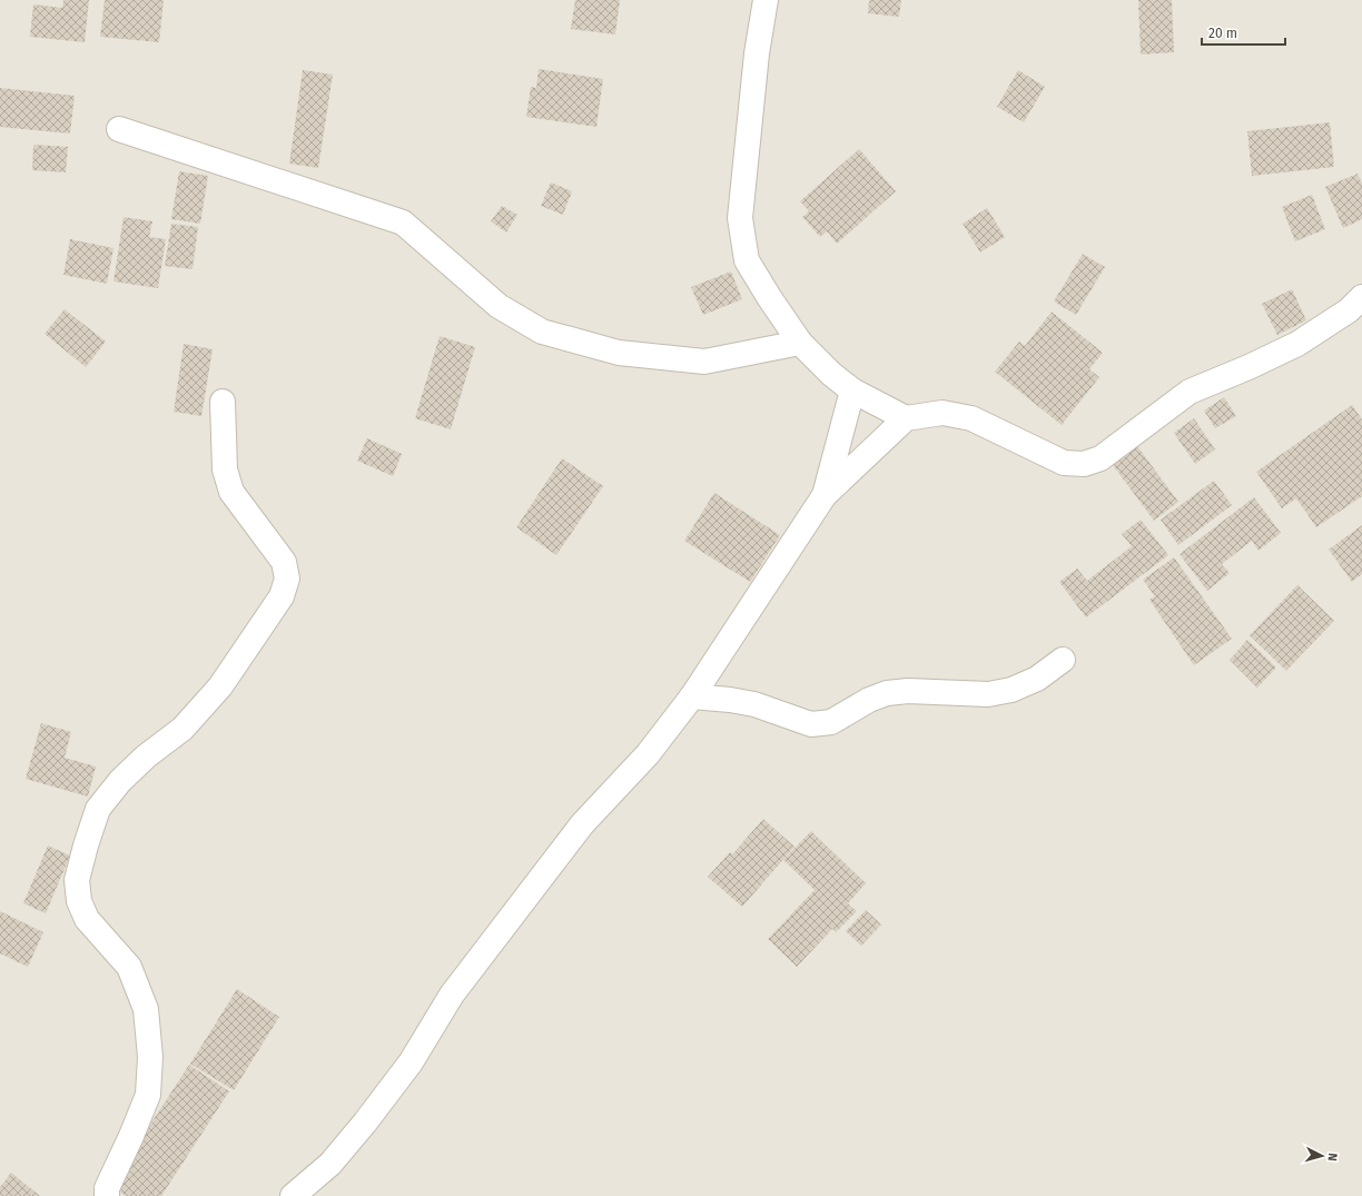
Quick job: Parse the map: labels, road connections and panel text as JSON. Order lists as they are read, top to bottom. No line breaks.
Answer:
{"scale_bar":"20 m","north":"right"}
